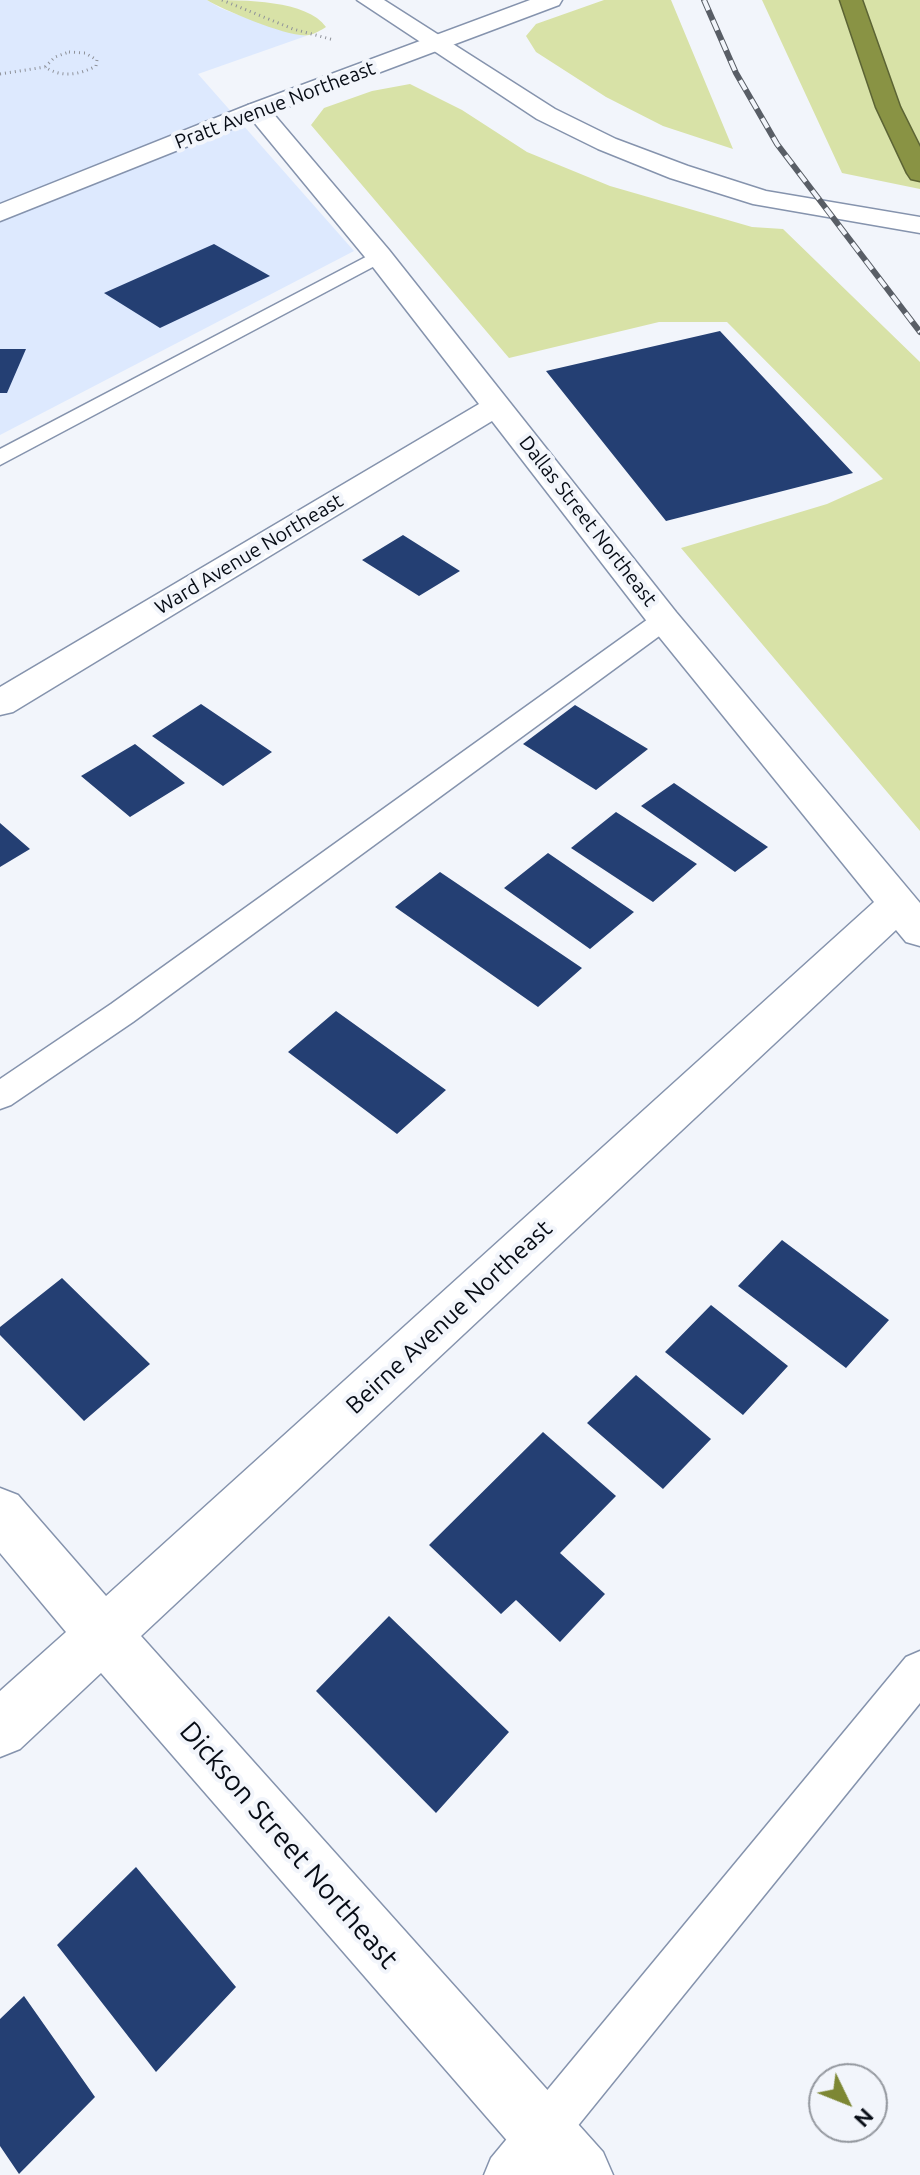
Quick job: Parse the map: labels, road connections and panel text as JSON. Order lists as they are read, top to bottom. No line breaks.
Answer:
{"streets":{"street":["Pratt Avenue Northeast","Dallas Street Northeast","Ward Avenue Northeast","Beirne Avenue Northeast","Dickson Street Northeast"]},"crossings":[["Pratt Avenue Northeast","Dallas Street Northeast"],["Dallas Street Northeast","Ward Avenue Northeast"],["Dallas Street Northeast","Beirne Avenue Northeast"],["Beirne Avenue Northeast","Dickson Street Northeast"]],"north":"bottom right"}
